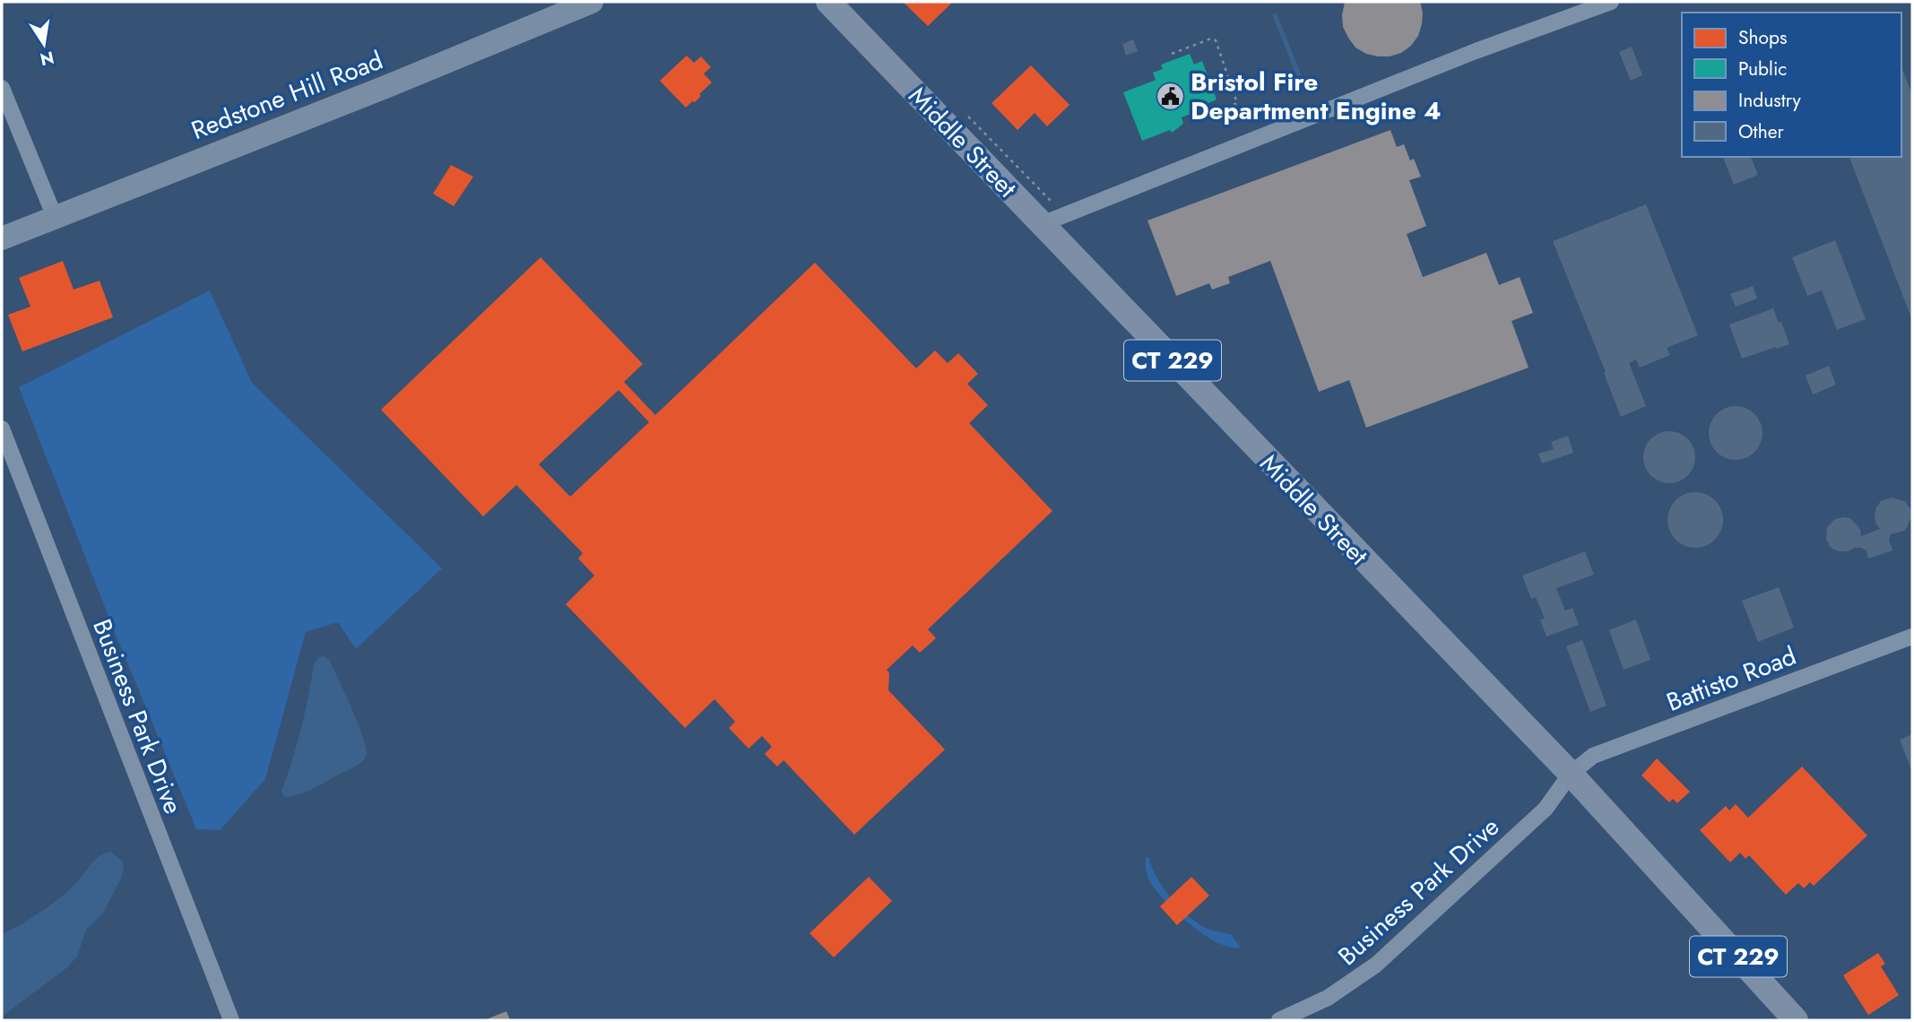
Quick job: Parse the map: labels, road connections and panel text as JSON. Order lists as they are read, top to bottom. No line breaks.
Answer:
{"streets":{"main road":["Redstone Hill Road","Middle Street","CT 229"],"street":["Battisto Road","Business Park Drive"]},"crossings":[["Middle Street","Battisto Road"],["Middle Street","Business Park Drive"],["Battisto Road","Business Park Drive"]],"places":{"public building":["Bristol Fire Department Engine 4"]},"legend":["Shops","Public","Industry","Other"],"north":"bottom"}
